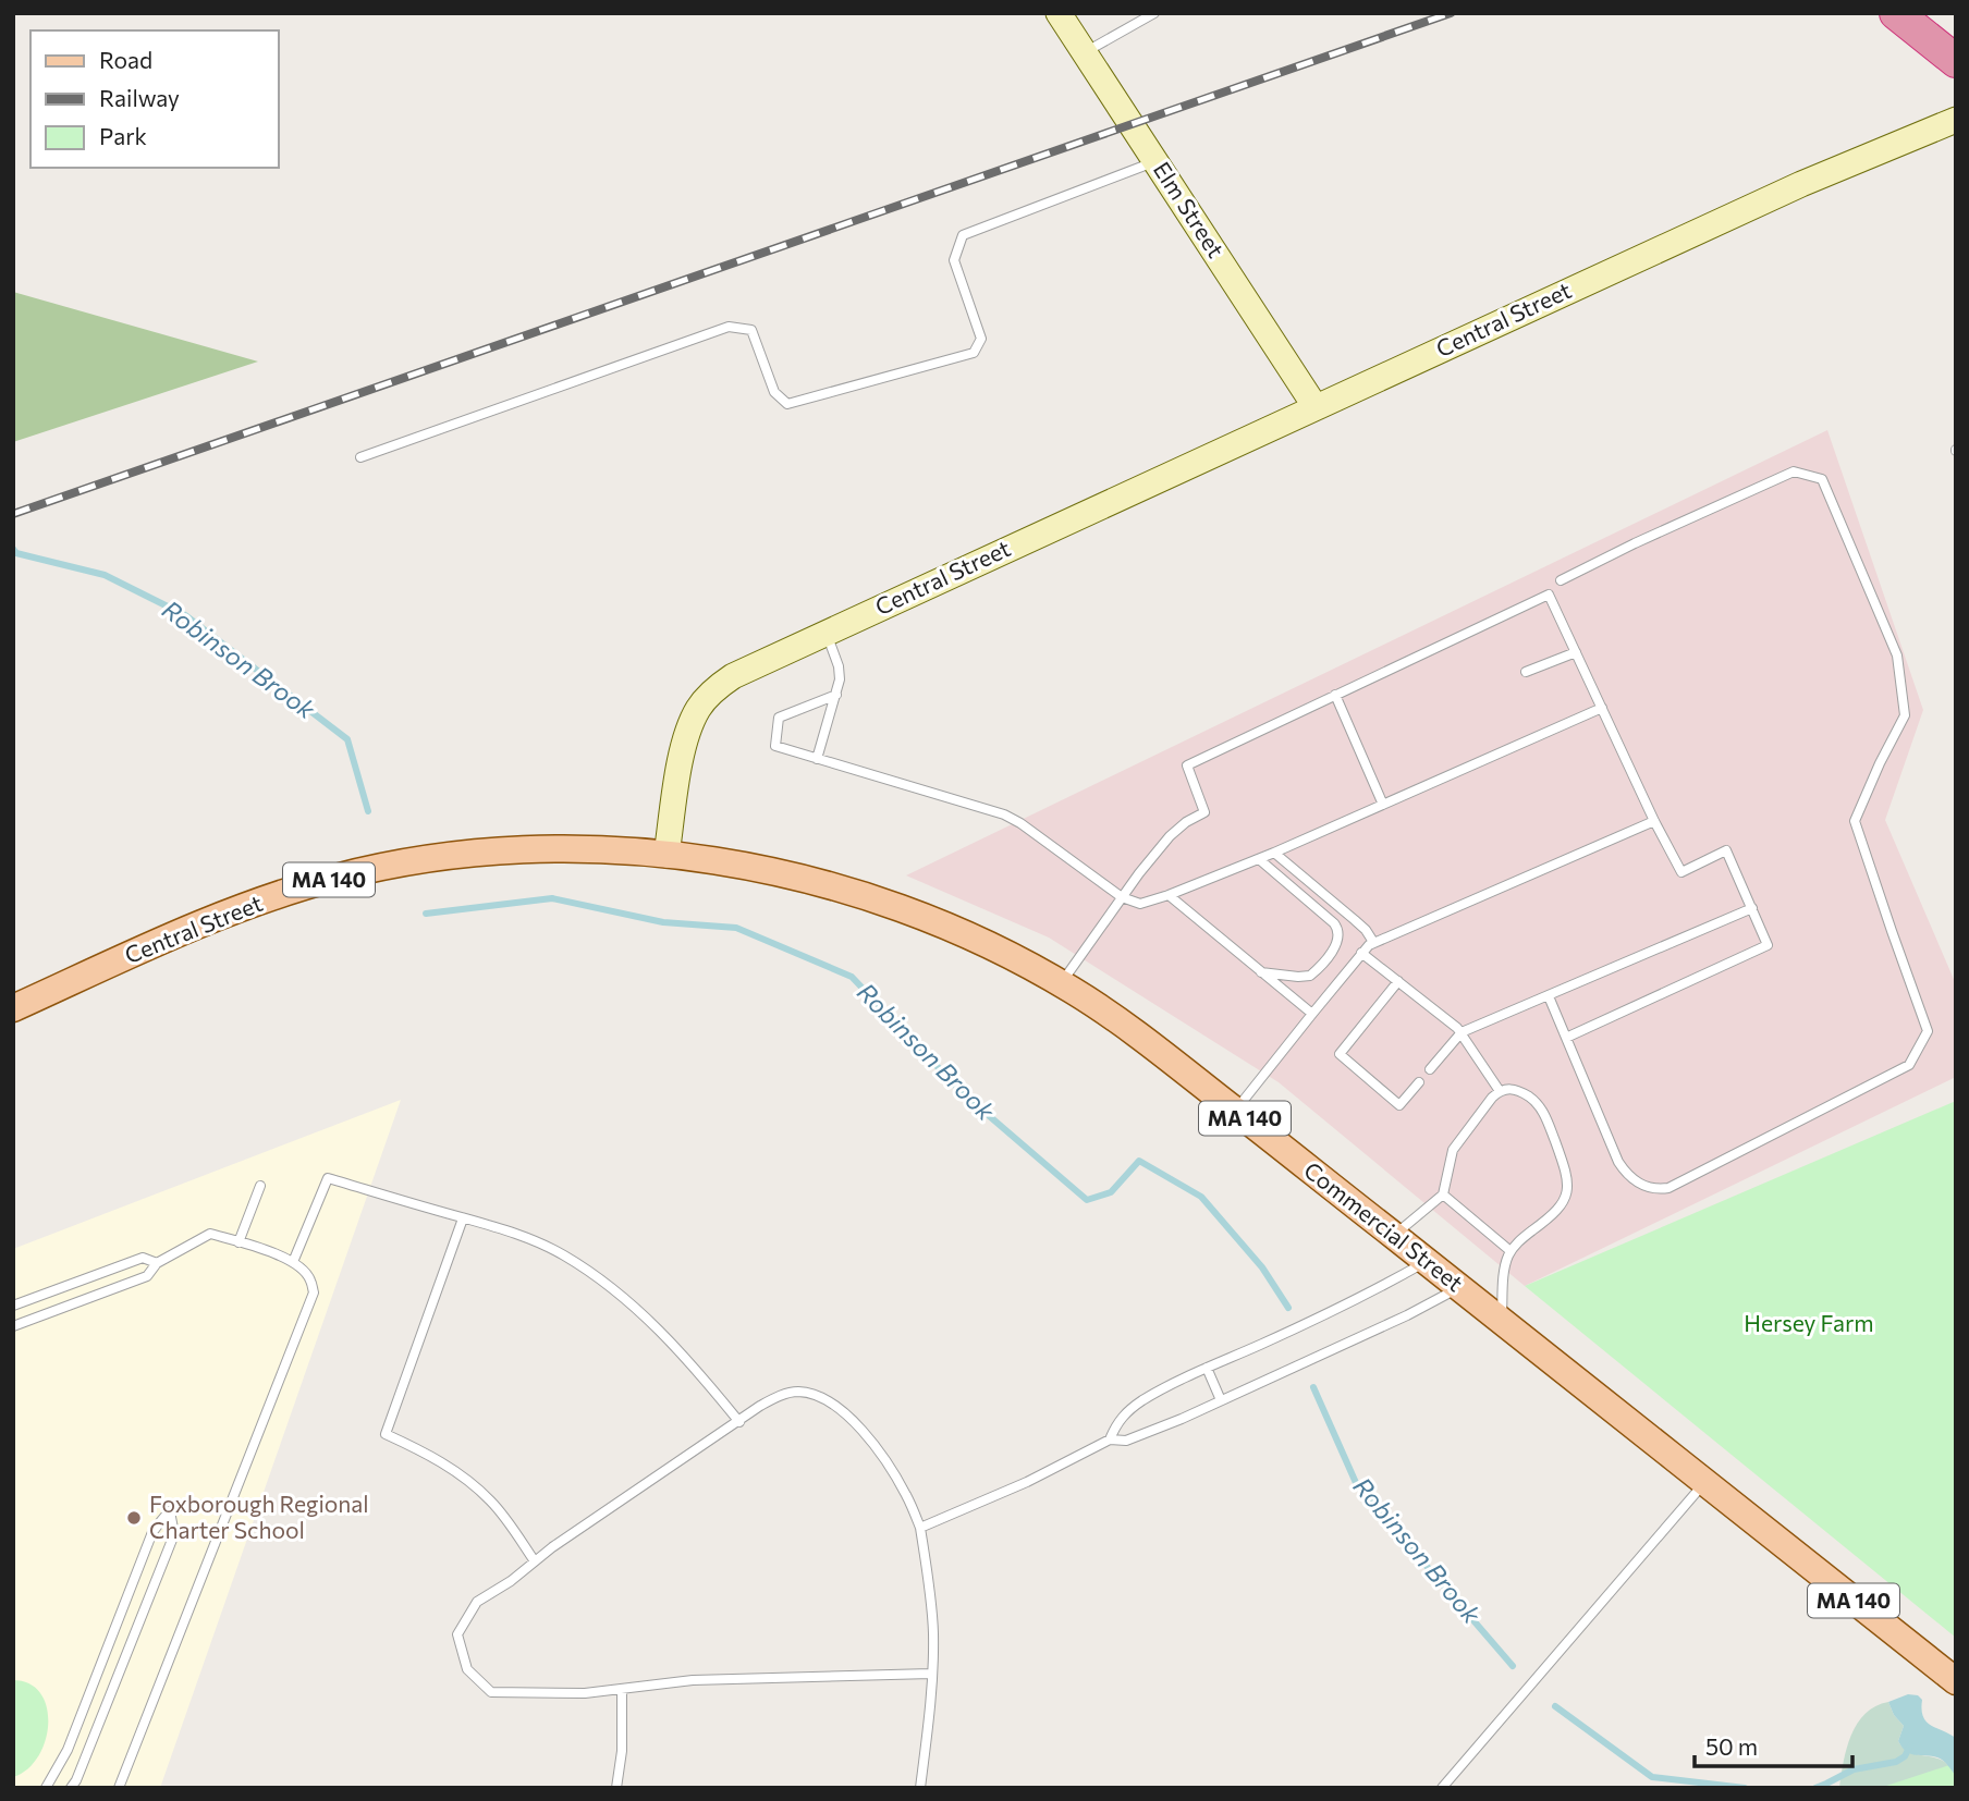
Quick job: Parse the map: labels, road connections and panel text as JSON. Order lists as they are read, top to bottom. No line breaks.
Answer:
{"streets":{"main road":["Elm Street","Central Street","MA 140","Commercial Street"]},"crossings":[["Elm Street","Central Street"],["Central Street","Commercial Street"]],"water":["Robinson Brook"],"parks":["Hersey Farm"],"places":["Foxborough Regional Charter School"],"legend":["Road","Railway","Park"],"scale_bar":"50 m"}
